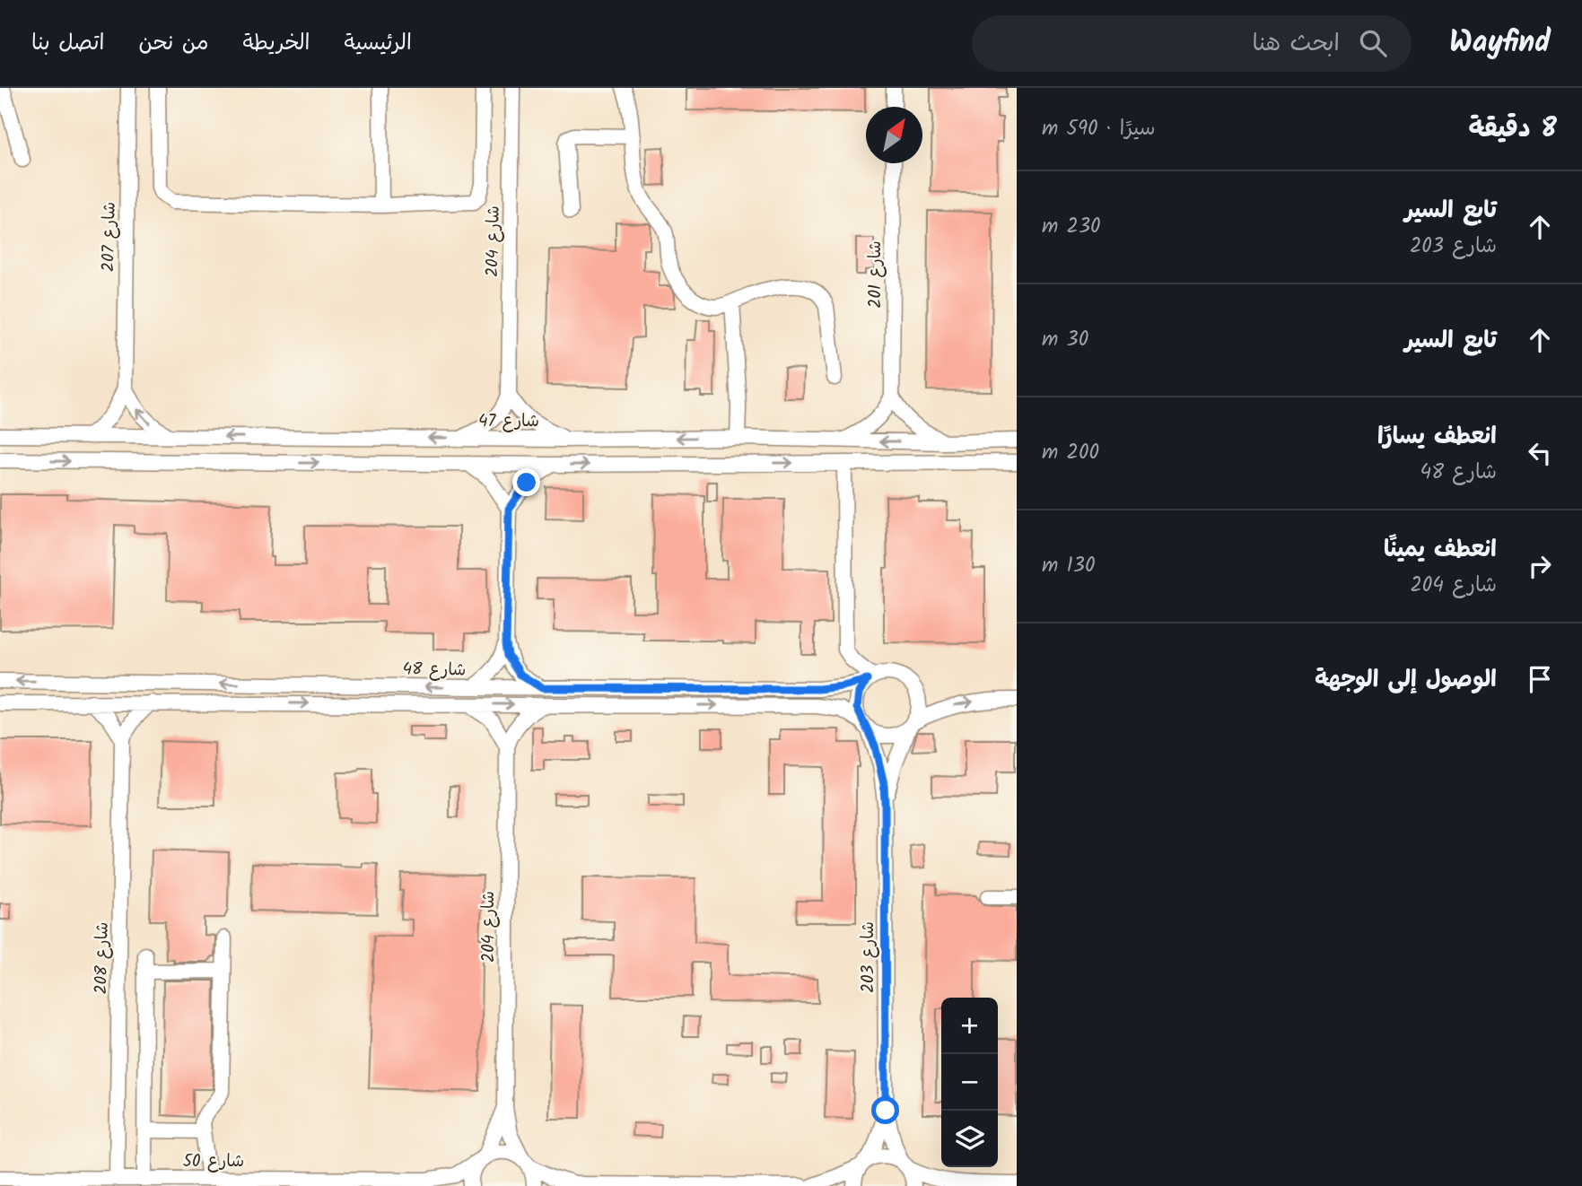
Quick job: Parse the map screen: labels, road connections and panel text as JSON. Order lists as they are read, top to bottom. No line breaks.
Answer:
{"streets":{"street":["شارع 207","شارع 204","شارع 201","شارع 47","شارع 48","شارع 203","شارع 208","شارع 50"]},"crossings":[["شارع 207","شارع 47"],["شارع 204","شارع 48"],["شارع 204","شارع 50"],["شارع 48","شارع 203"],["شارع 208","شارع 50"]],"north":"top right","page":{"header":"Wayfind","search":"ابحث هنا","nav":["الرئيسية","الخريطة","من نحن","اتصل بنا"],"heading":["8 دقيقة","سيرًا · 590 m"],"list":[["تابع السير","شارع 203","230 m"],["تابع السير","30 m"],["انعطف يسارًا","شارع 48","200 m"],["انعطف يمينًا","شارع 204","130 m"],"الوصول إلى الوجهة"],"map_buttons":["+","−"]}}
